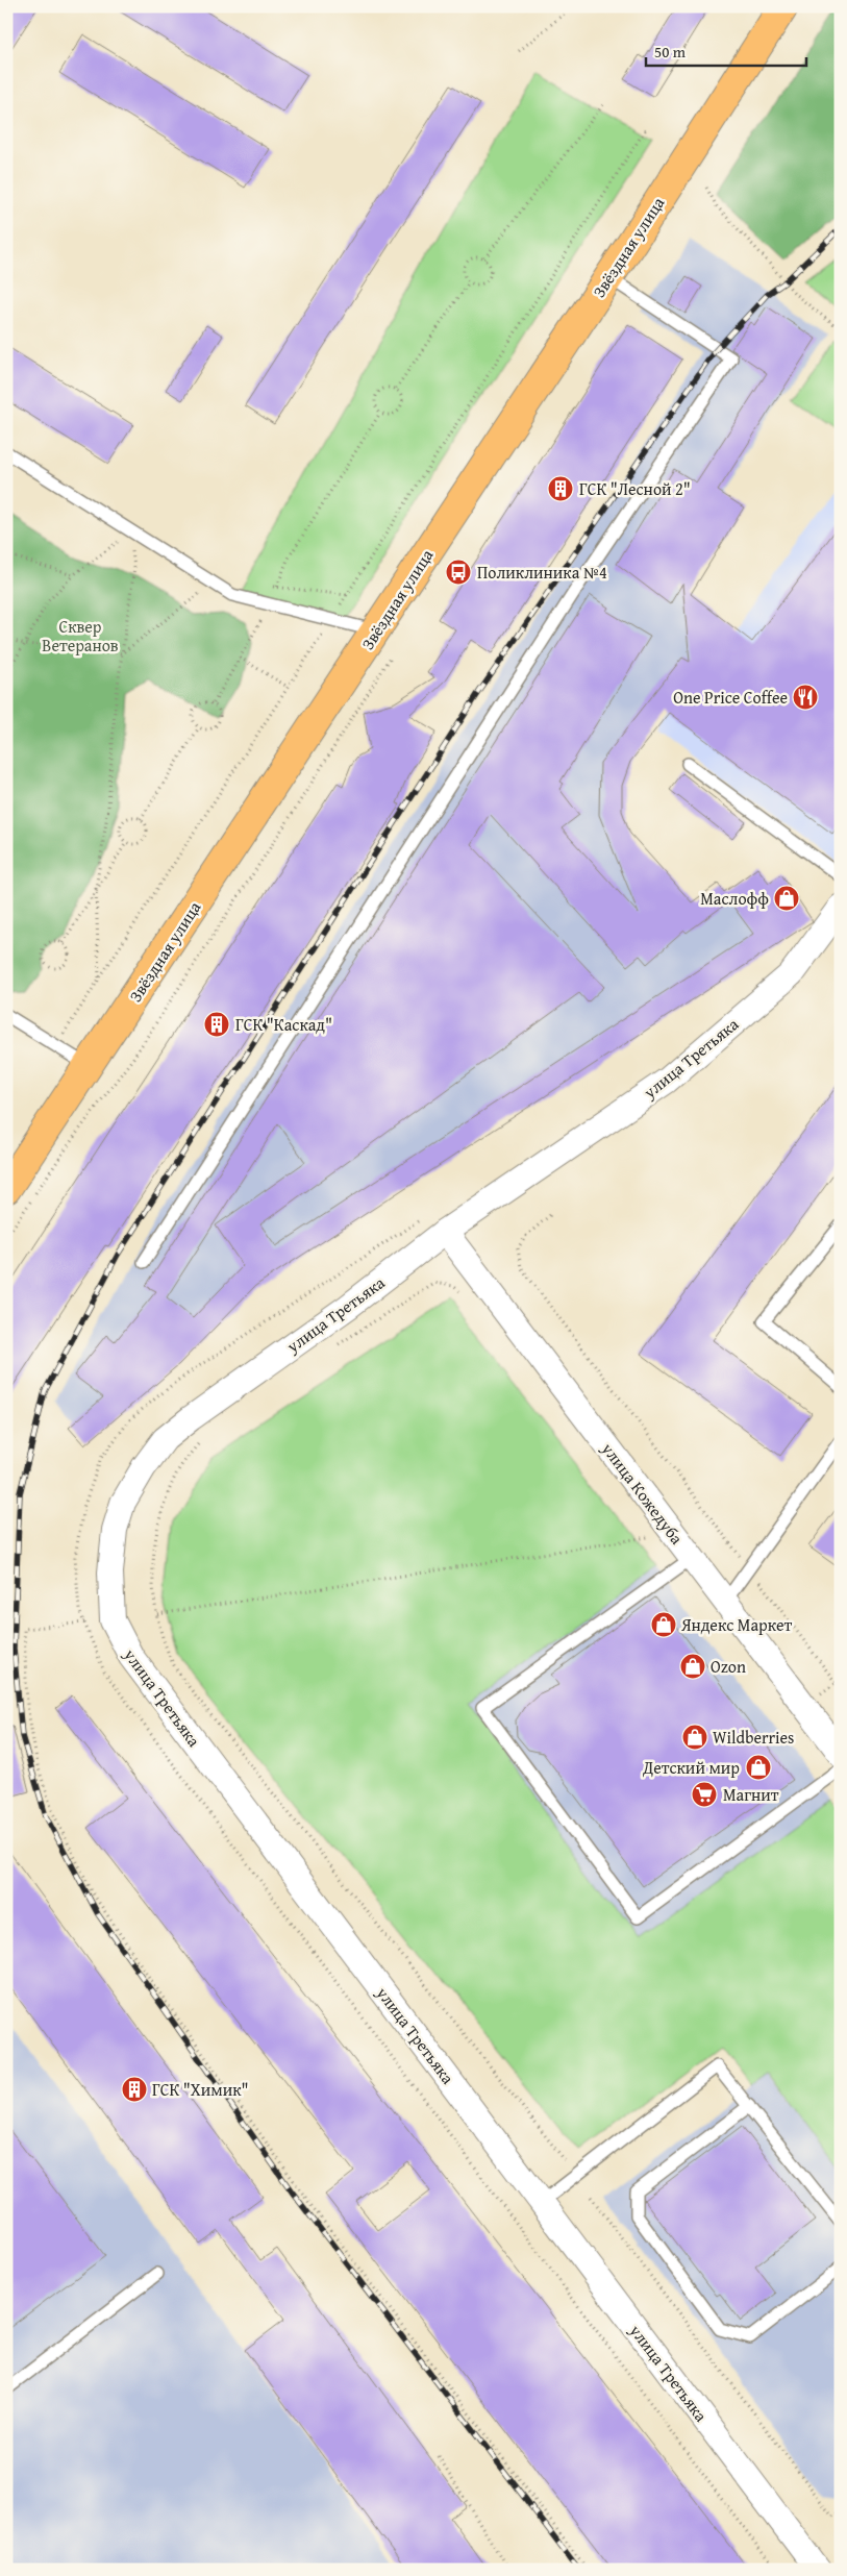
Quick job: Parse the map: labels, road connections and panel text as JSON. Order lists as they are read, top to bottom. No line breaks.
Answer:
{"streets":{"main road":["Звёздная улица"],"street":["улица Третьяка","улица Кожедуба"]},"crossings":[["улица Третьяка","улица Кожедуба"]],"parks":["Сквер Ветеранов"],"places":{"building":["ГСК \"Лесной 2\"","ГСК \"Каскад\"","ГСК \"Химик\""],"bus stop":["Поликлиника №4"],"restaurant":["One Price Coffee"],"shop":["Маслофф","Яндекс Маркет","Ozon","Wildberries","Детский мир"],"supermarket":["Магнит"]},"scale_bar":"50 m"}
